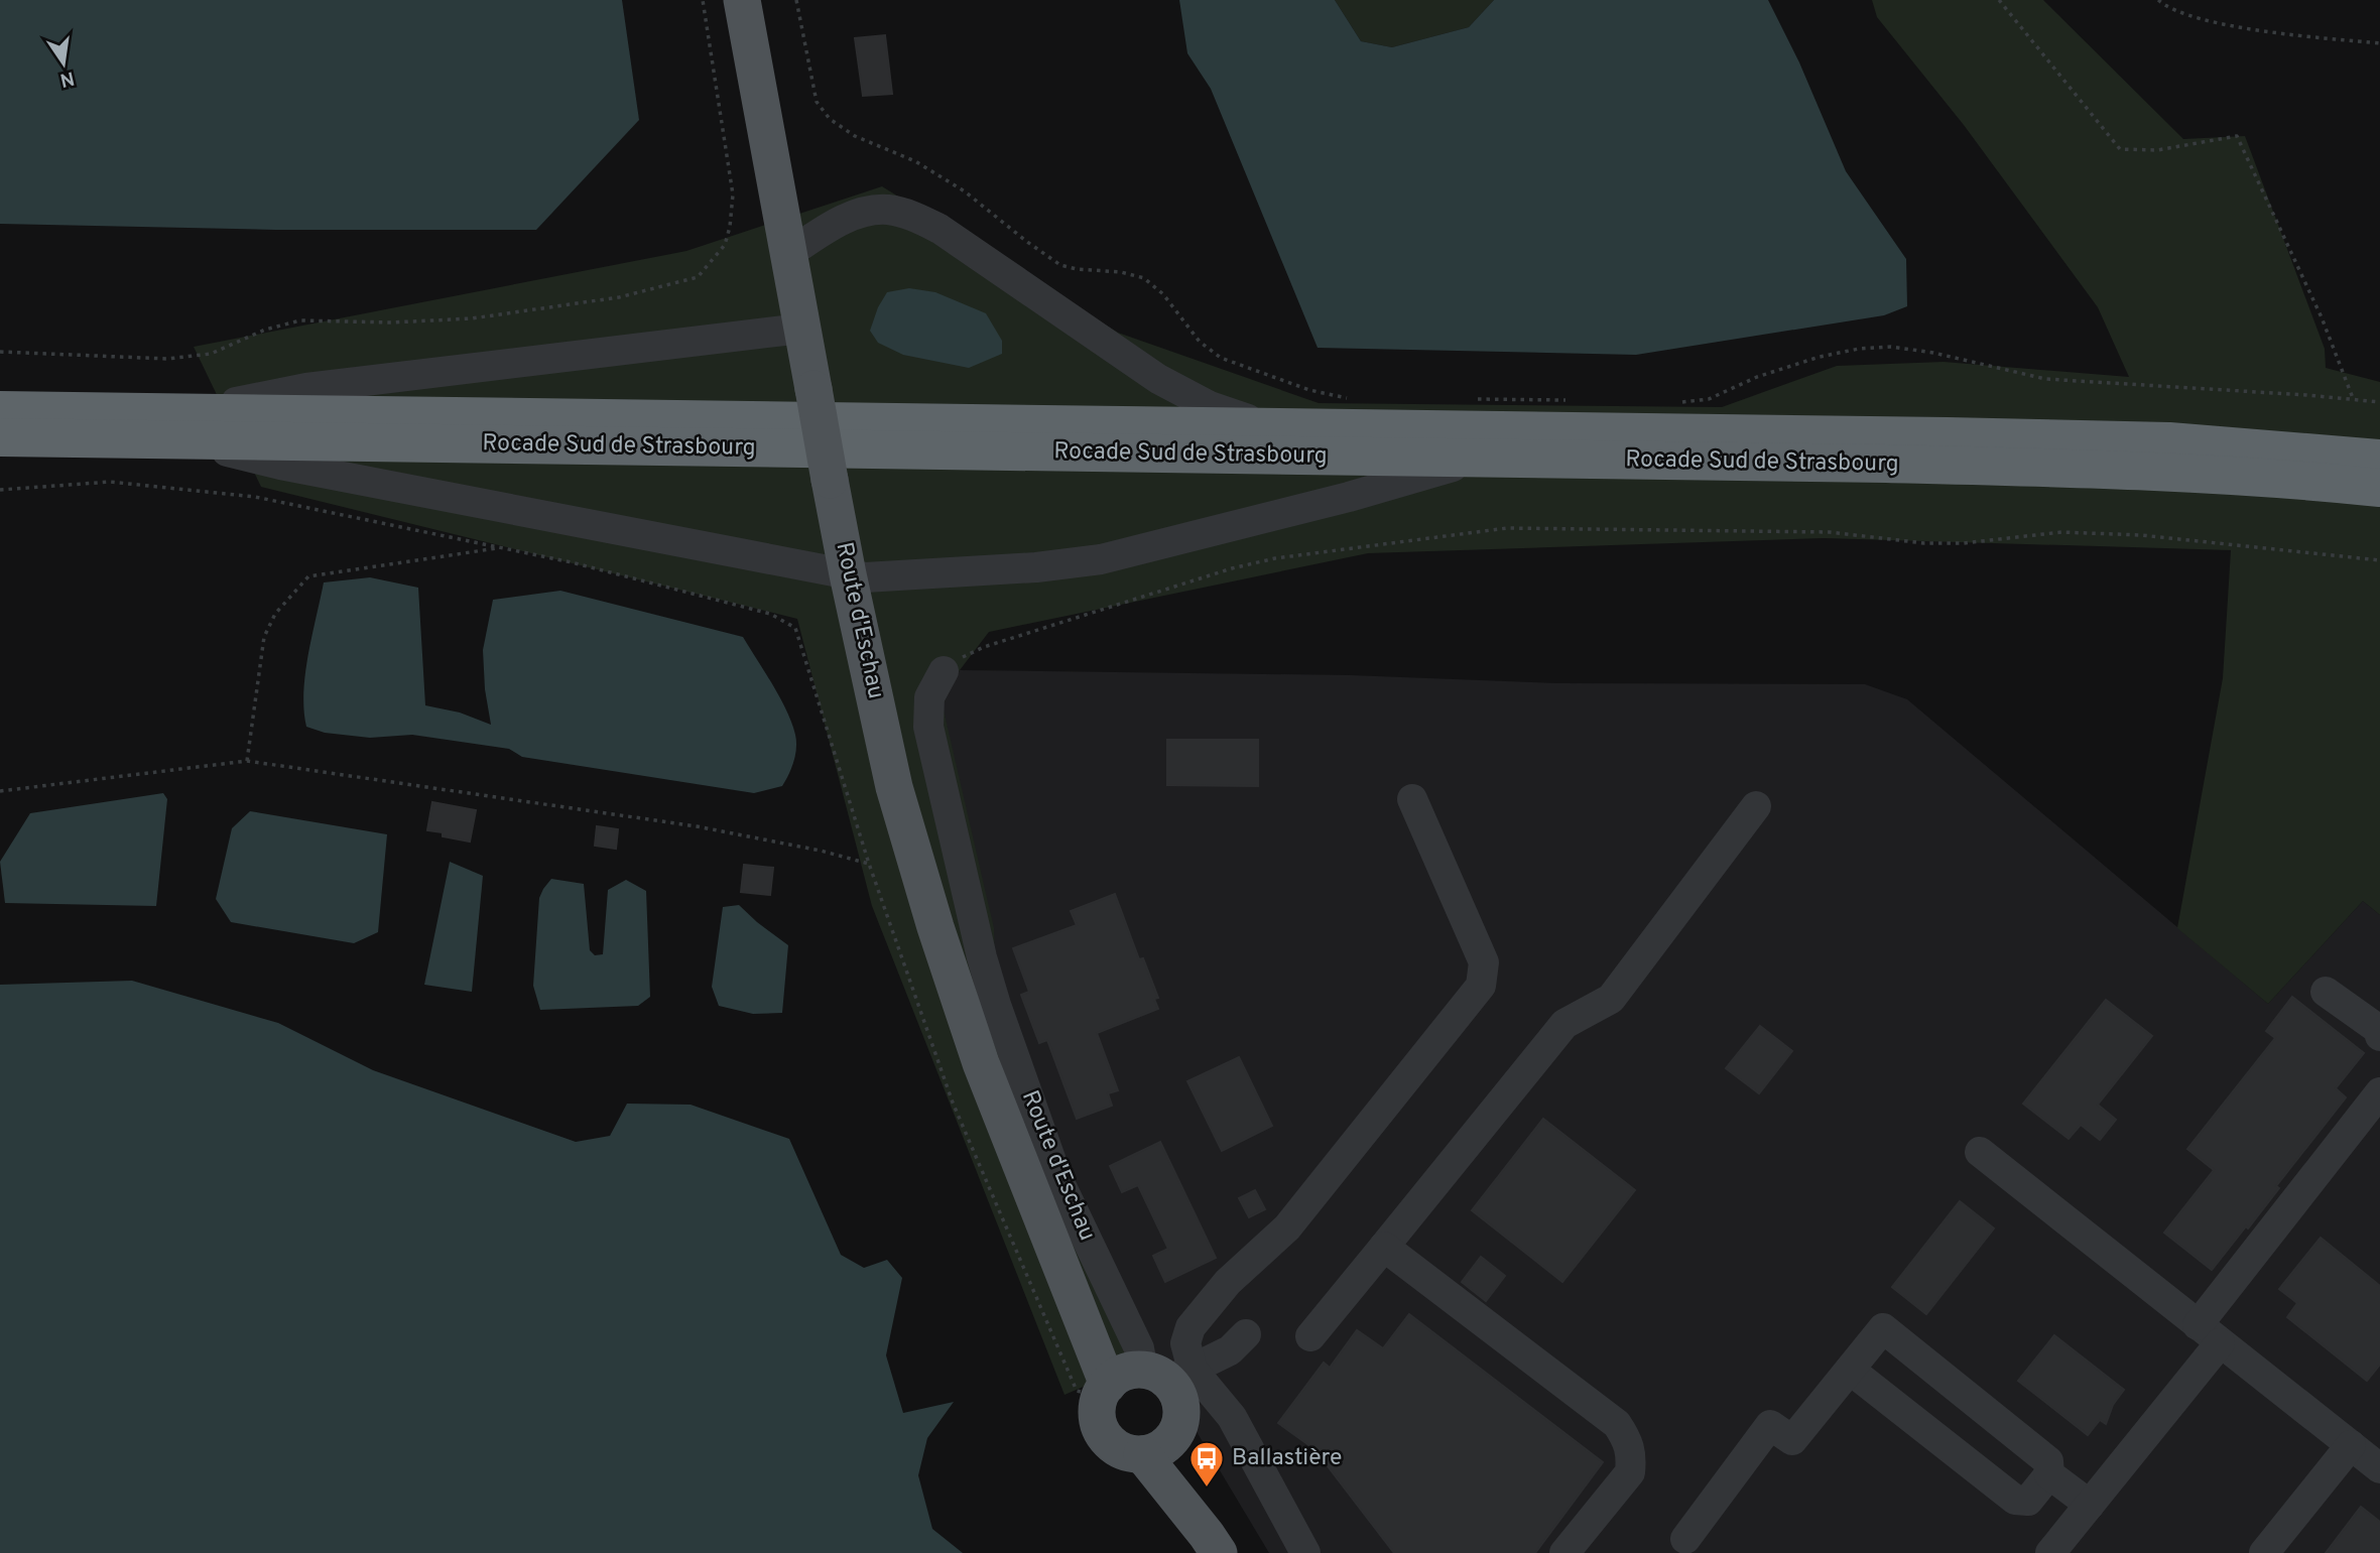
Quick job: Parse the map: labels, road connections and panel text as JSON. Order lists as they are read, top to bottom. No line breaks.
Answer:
{"streets":{"highway":["Rocade Sud de Strasbourg"],"main road":["Route d'Eschau"]},"places":{"bus stop":["Ballastière"]},"north":"bottom"}
